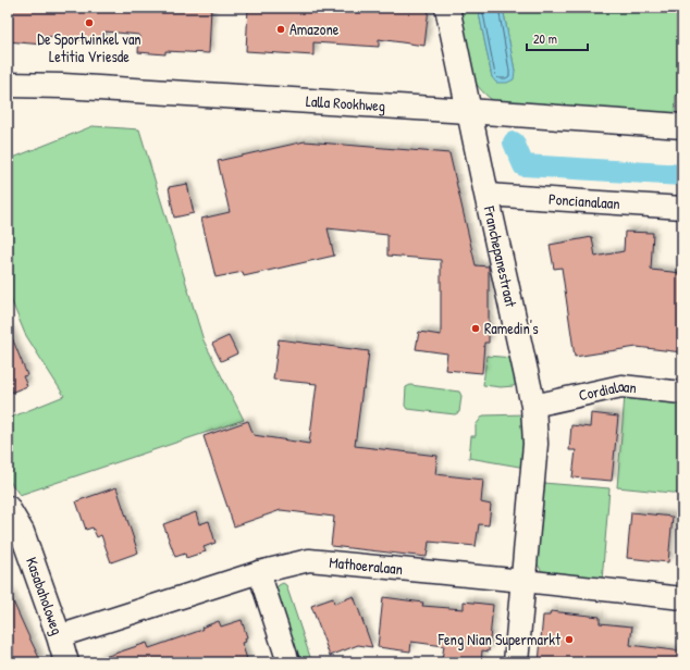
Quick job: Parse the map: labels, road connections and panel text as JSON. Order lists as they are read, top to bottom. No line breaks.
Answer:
{"streets":{"street":["Lalla Rookhweg","Poncianalaan","Franchepanestraat","Cordialaan","Mathoeralaan","Kasabaholoweg"]},"crossings":[["Lalla Rookhweg","Franchepanestraat"],["Poncianalaan","Franchepanestraat"],["Franchepanestraat","Cordialaan"],["Franchepanestraat","Mathoeralaan"],["Mathoeralaan","Kasabaholoweg"]],"places":["De Sportwinkel van Letitia Vriesde","Amazone","Ramedin's","Feng Nian Supermarkt"],"scale_bar":"20 m"}
